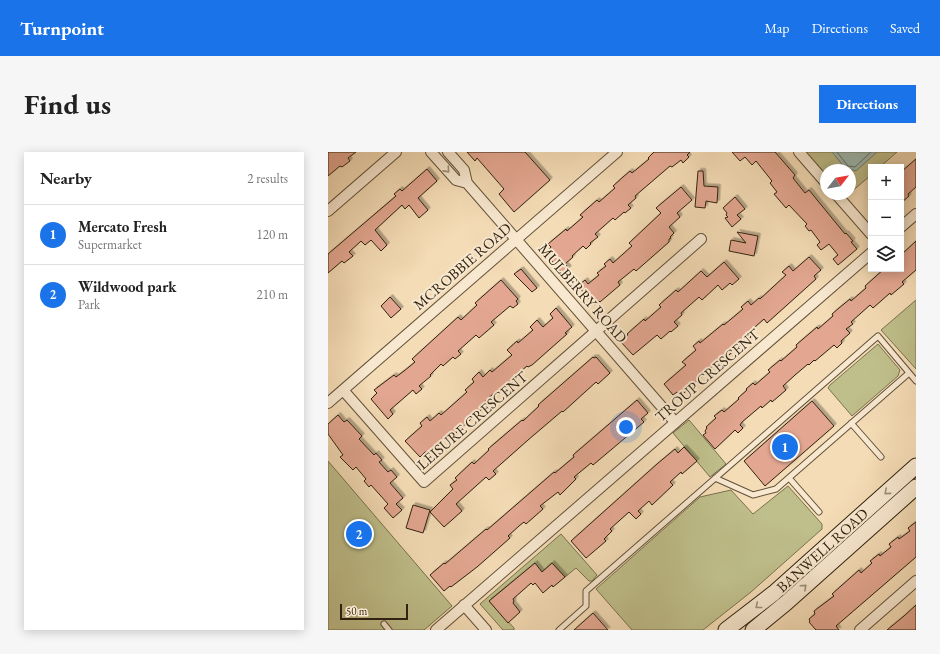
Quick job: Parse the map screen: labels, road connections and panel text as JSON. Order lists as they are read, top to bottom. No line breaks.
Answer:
{"streets":{"main road":["BANWELL ROAD"],"street":["MCROBBIE ROAD","MULBERRY ROAD","TROUP CRESCENT","LEISURE CRESCENT"]},"crossings":[["MCROBBIE ROAD","MULBERRY ROAD"],["MCROBBIE ROAD","LEISURE CRESCENT"],["MULBERRY ROAD","TROUP CRESCENT"],["MULBERRY ROAD","LEISURE CRESCENT"]],"scale_bar":"50 m","north":"top right","page":{"header":"Turnpoint","nav":["Map","Directions","Saved"],"buttons":"Directions","title":"Find us","heading":["Nearby","2 results"],"map_buttons":["+","−"],"list":[{"mark":"1","name":"Mercato Fresh","note":"Supermarket","value":"120 m"},{"mark":"2","name":"Wildwood park","note":"Park","value":"210 m"}],"pins":["1","2"],"scale":"50 m"}}
